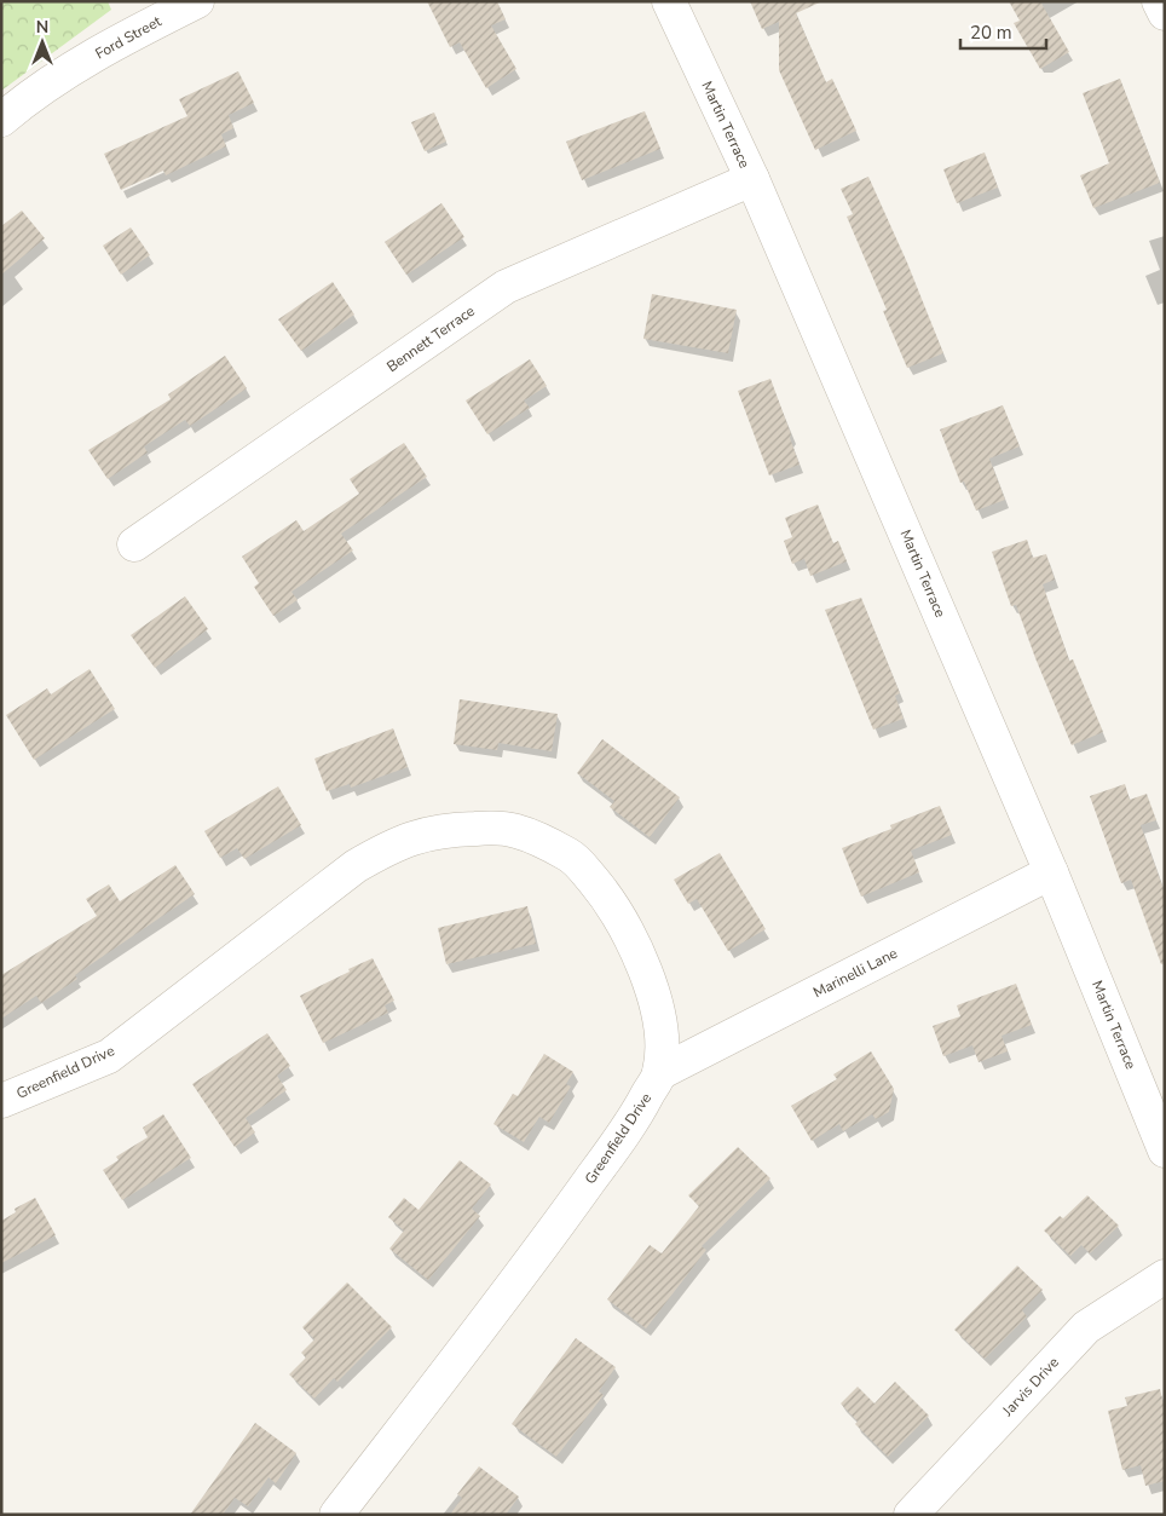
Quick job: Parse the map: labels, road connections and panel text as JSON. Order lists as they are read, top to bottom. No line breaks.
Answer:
{"streets":{"street":["Ford Street","Martin Terrace","Bennett Terrace","Marinelli Lane","Greenfield Drive","Jarvis Drive"]},"crossings":[["Martin Terrace","Bennett Terrace"],["Martin Terrace","Marinelli Lane"],["Marinelli Lane","Greenfield Drive"]],"scale_bar":"20 m","north":"top"}
